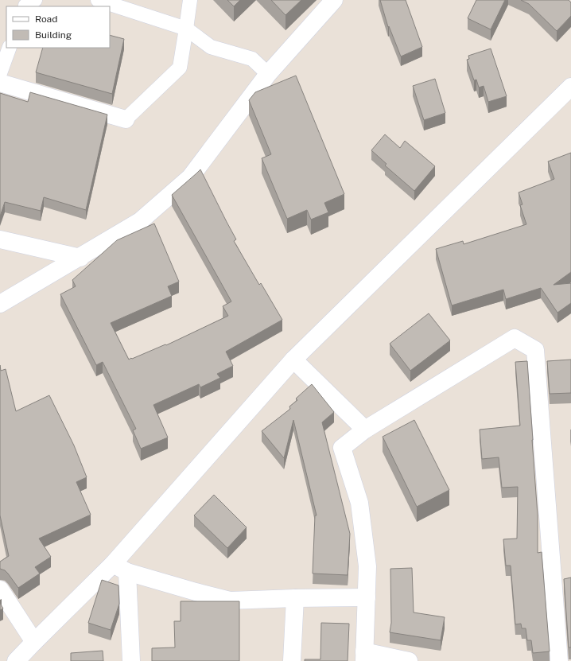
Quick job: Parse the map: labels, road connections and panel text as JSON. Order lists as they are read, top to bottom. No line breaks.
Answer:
{"legend":["Road","Building"]}
